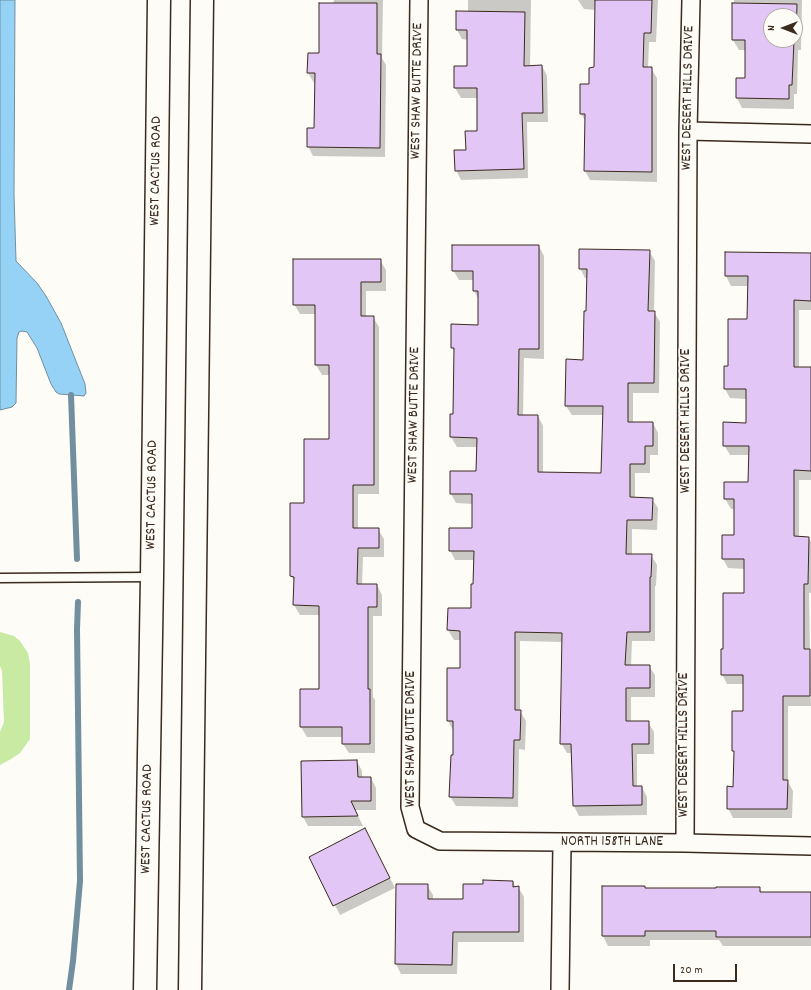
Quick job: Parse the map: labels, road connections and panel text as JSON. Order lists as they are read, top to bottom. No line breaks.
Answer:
{"streets":{"main road":["WEST CACTUS ROAD"],"street":["WEST SHAW BUTTE DRIVE","WEST DESERT HILLS DRIVE","NORTH 158TH LANE"]},"crossings":[["WEST SHAW BUTTE DRIVE","NORTH 158TH LANE"],["WEST DESERT HILLS DRIVE","NORTH 158TH LANE"]],"scale_bar":"20 m","north":"left"}
